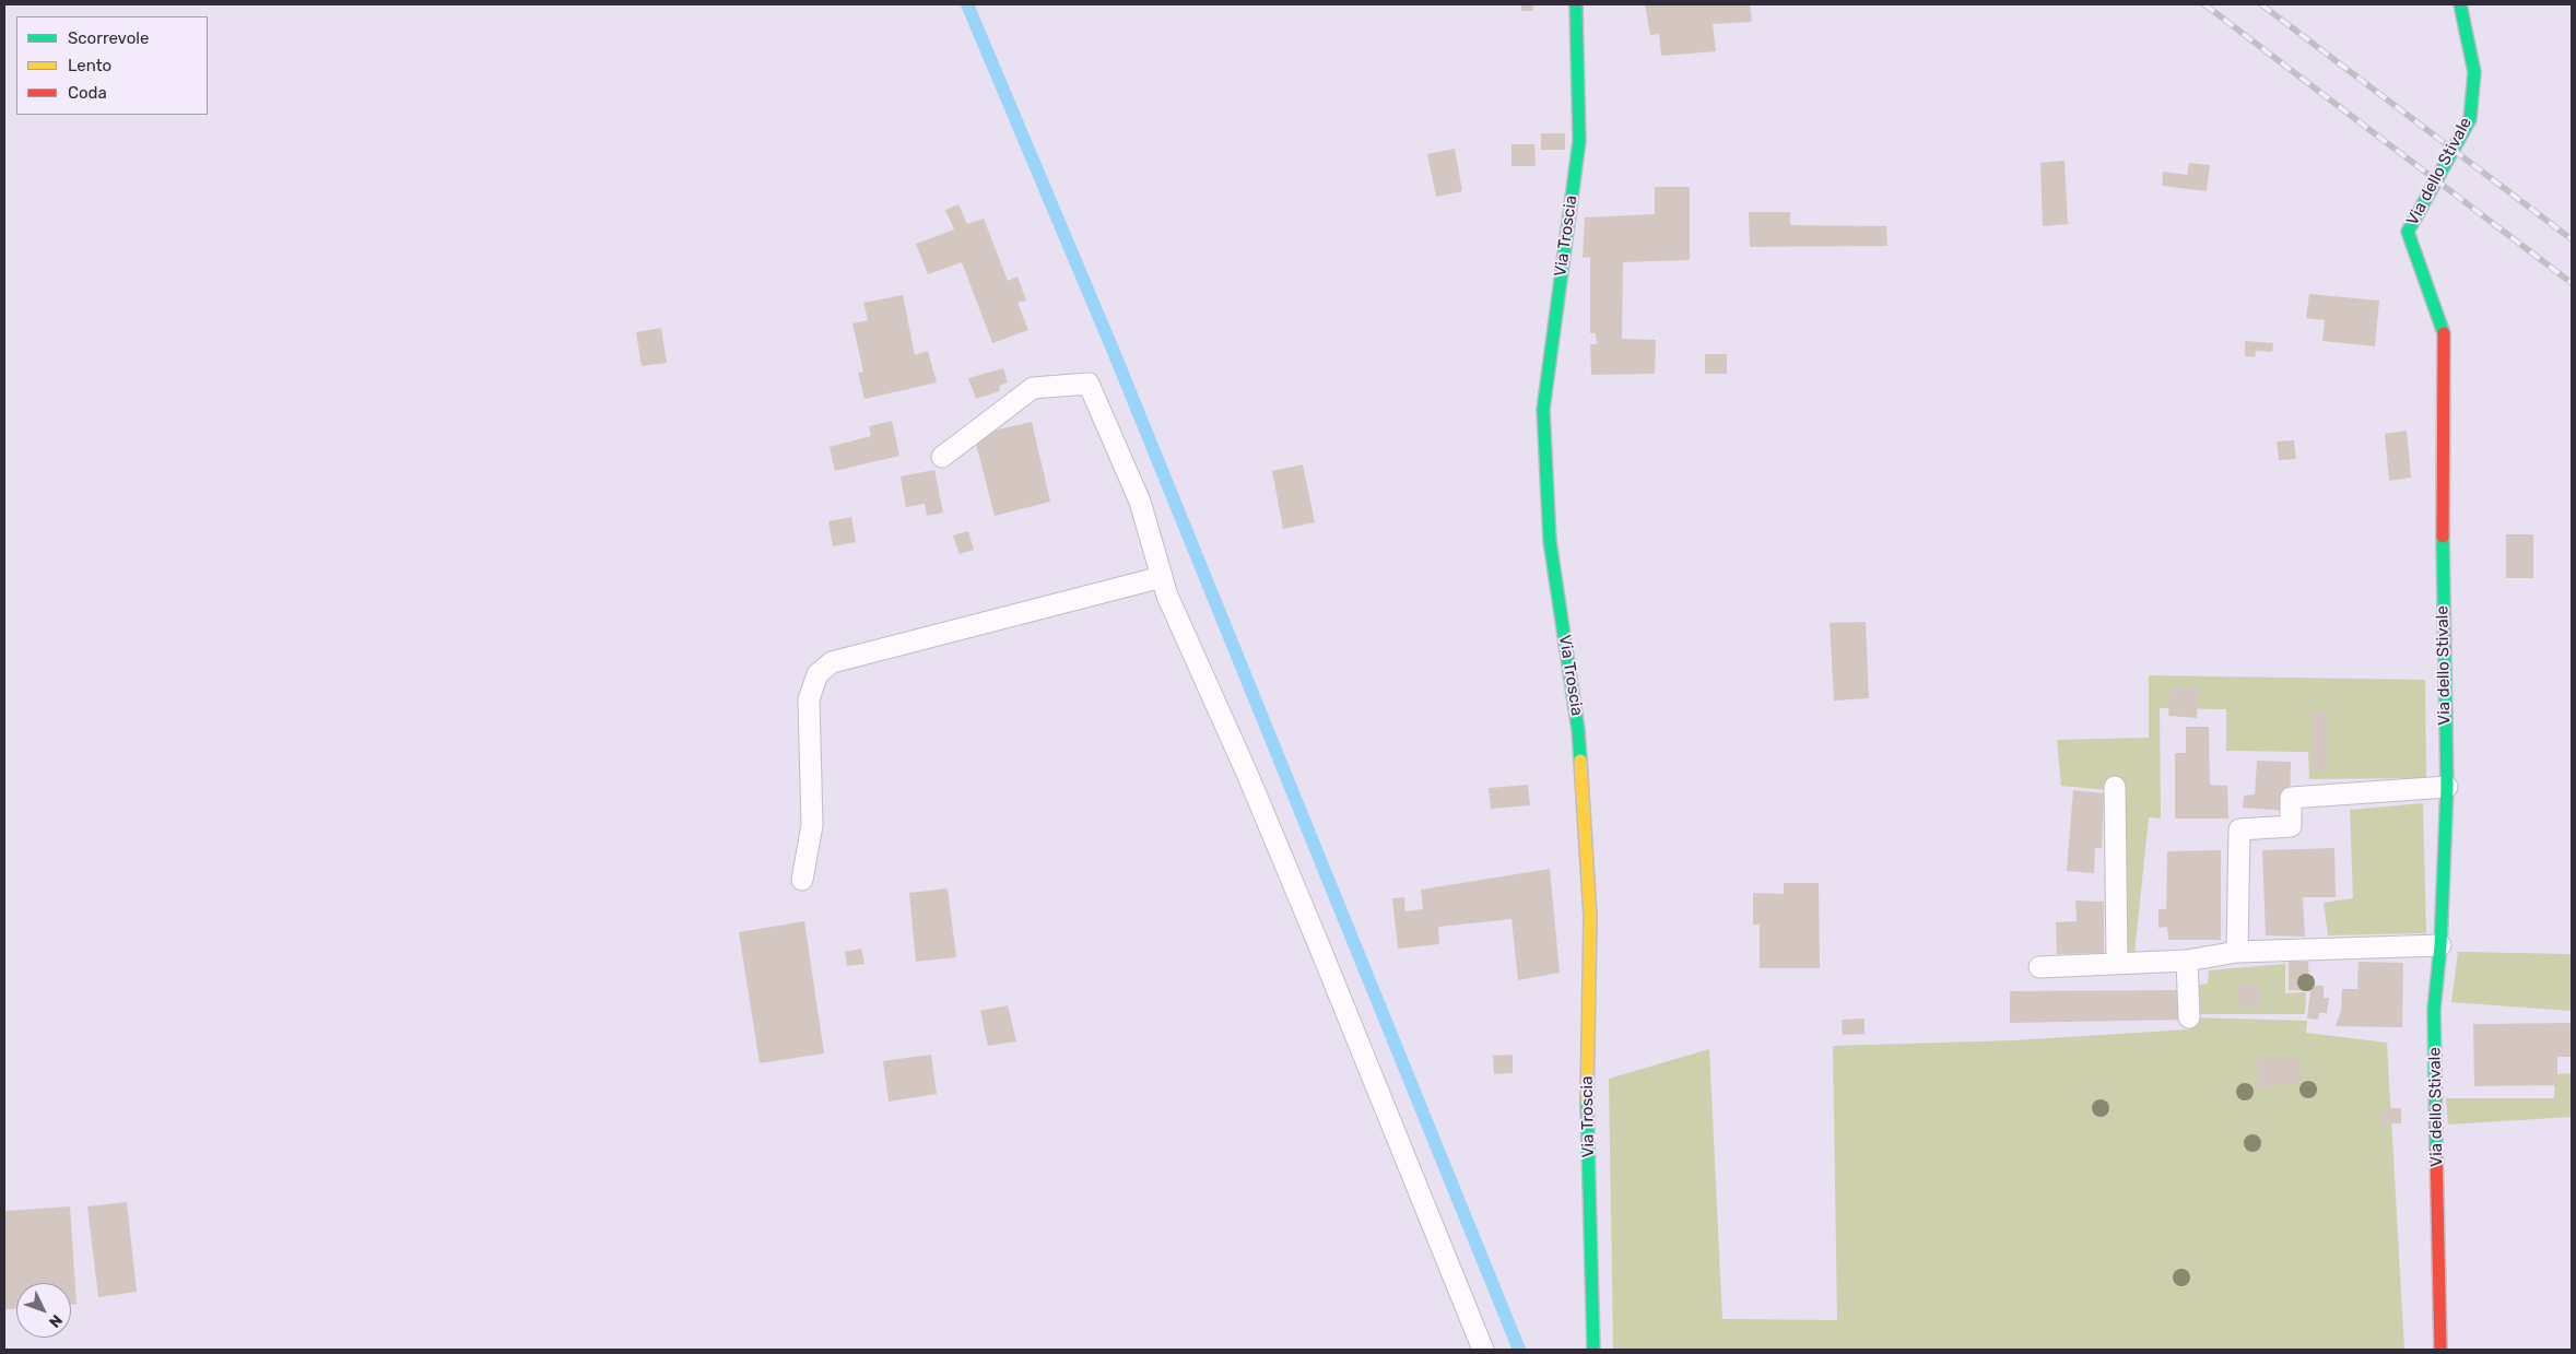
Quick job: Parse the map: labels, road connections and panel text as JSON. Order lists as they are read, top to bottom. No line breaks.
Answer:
{"streets":{"street":["Via dello Stivale","Via Troscia"]},"legend":["Scorrevole","Lento","Coda"],"north":"bottom right"}
